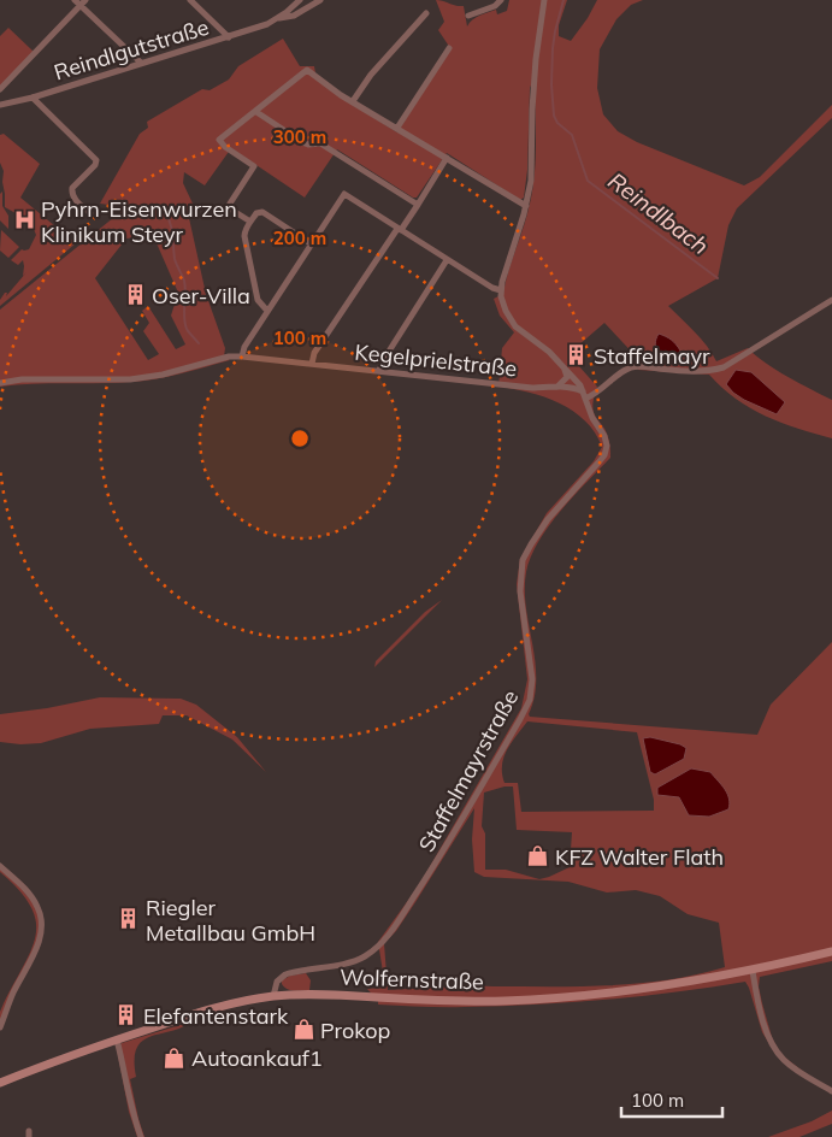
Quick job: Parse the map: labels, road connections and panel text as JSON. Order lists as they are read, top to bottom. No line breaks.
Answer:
{"streets":{"main road":["Wolfernstraße"],"street":["Reindlgutstraße","Kegelprielstraße","Staffelmayrstraße"]},"crossings":[["Kegelprielstraße","Staffelmayrstraße"],["Staffelmayrstraße","Wolfernstraße"]],"water":["Reindlbach"],"places":{"hospital":["Pyhrn-Eisenwurzen Klinikum Steyr"],"building":["Oser-Villa","Staffelmayr","Riegler Metallbau GmbH","Elefantenstark"],"shop":["KFZ Walter Flath","Prokop","Autoankauf1"]},"scale_bar":"100 m","rings":["300 m","200 m","100 m"]}
